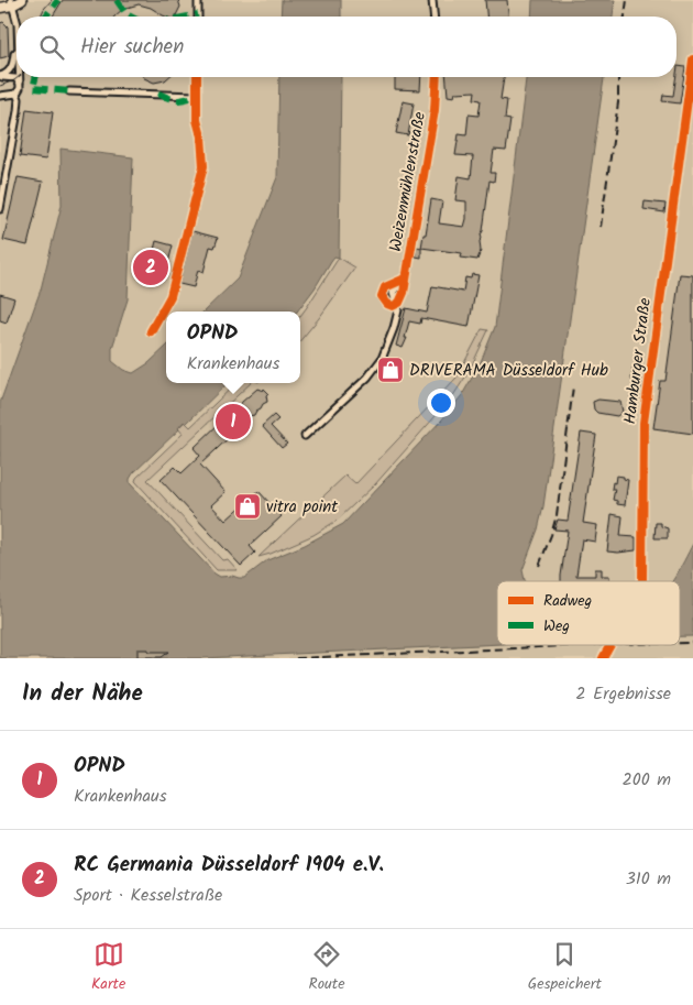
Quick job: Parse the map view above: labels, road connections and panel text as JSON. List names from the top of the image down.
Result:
{
  "streets": {
    "street": ["Weizenmühlenstraße", "Hamburger Straße"]
  },
  "places": {
    "shop": ["DRIVERAMA Düsseldorf Hub", "vitra point"]
  },
  "legend": ["Radweg", "Weg"],
  "page": {
    "search": "Hier suchen",
    "pins": ["2", "1"],
    "popup": ["OPND", "Krankenhaus"],
    "heading": ["In der Nähe", "2 Ergebnisse"],
    "list": [
      {
        "mark": "1",
        "name": "OPND",
        "note": "Krankenhaus",
        "value": "200 m"
      },
      {
        "mark": "2",
        "name": "RC Germania Düsseldorf 1904 e.V.",
        "note": "Sport · Kesselstraße",
        "value": "310 m"
      }
    ],
    "nav": ["Karte", "Route", "Gespeichert"]
  }
}
